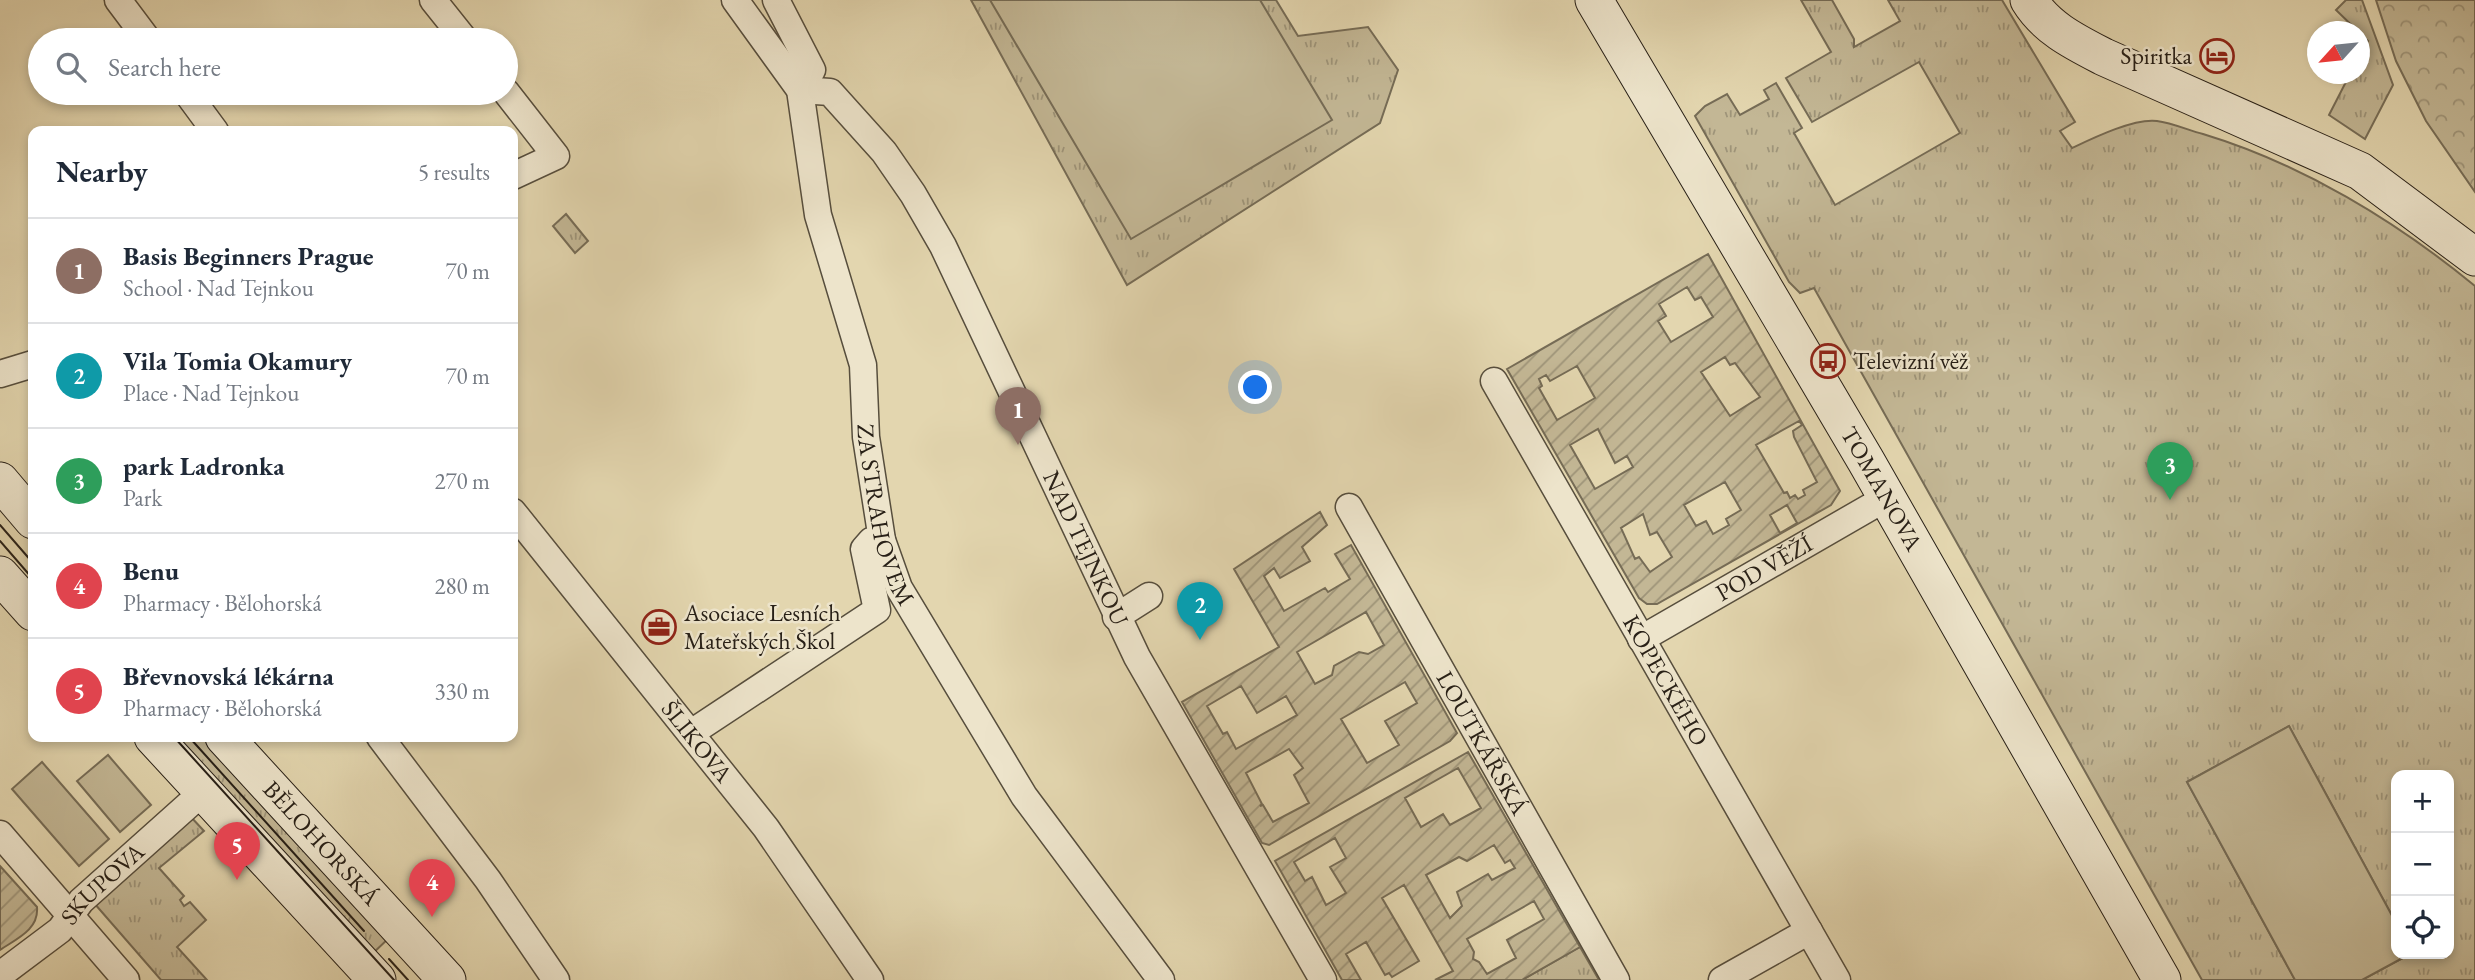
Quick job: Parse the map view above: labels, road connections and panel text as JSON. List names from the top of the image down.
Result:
{
  "streets": {
    "street": [
      "TOMANOVA",
      "ZA STRAHOVEM",
      "NAD TEJNKOU",
      "POD VĚŽÍ",
      "KOPECKÉHO",
      "ŠLIKOVA",
      "LOUTKÁŘSKÁ",
      "BĚLOHORSKÁ",
      "SKUPOVA"
    ]
  },
  "crossings": [
    ["TOMANOVA", "POD VĚŽÍ"],
    ["ZA STRAHOVEM", "NAD TEJNKOU"],
    ["POD VĚŽÍ", "KOPECKÉHO"],
    ["BĚLOHORSKÁ", "SKUPOVA"]
  ],
  "places": {
    "hotel": ["Spiritka"],
    "bus stop": ["Televizní věž"],
    "office": ["Asociace Lesních Mateřských Škol"]
  },
  "north": "bottom left",
  "page": {
    "search": "Search here",
    "heading": ["Nearby", "5 results"],
    "list": [
      {
        "mark": "1",
        "name": "Basis Beginners Prague",
        "note": "School · Nad Tejnkou",
        "value": "70 m"
      },
      {
        "mark": "2",
        "name": "Vila Tomia Okamury",
        "note": "Place · Nad Tejnkou",
        "value": "70 m"
      },
      {
        "mark": "3",
        "name": "park Ladronka",
        "note": "Park",
        "value": "270 m"
      },
      {
        "mark": "4",
        "name": "Benu",
        "note": "Pharmacy · Bělohorská",
        "value": "280 m"
      },
      {
        "mark": "5",
        "name": "Břevnovská lékárna",
        "note": "Pharmacy · Bělohorská",
        "value": "330 m"
      }
    ],
    "pins": [
      "1",
      "3",
      "2",
      "5",
      "4"
    ],
    "map_buttons": ["+", "−"]
  }
}
